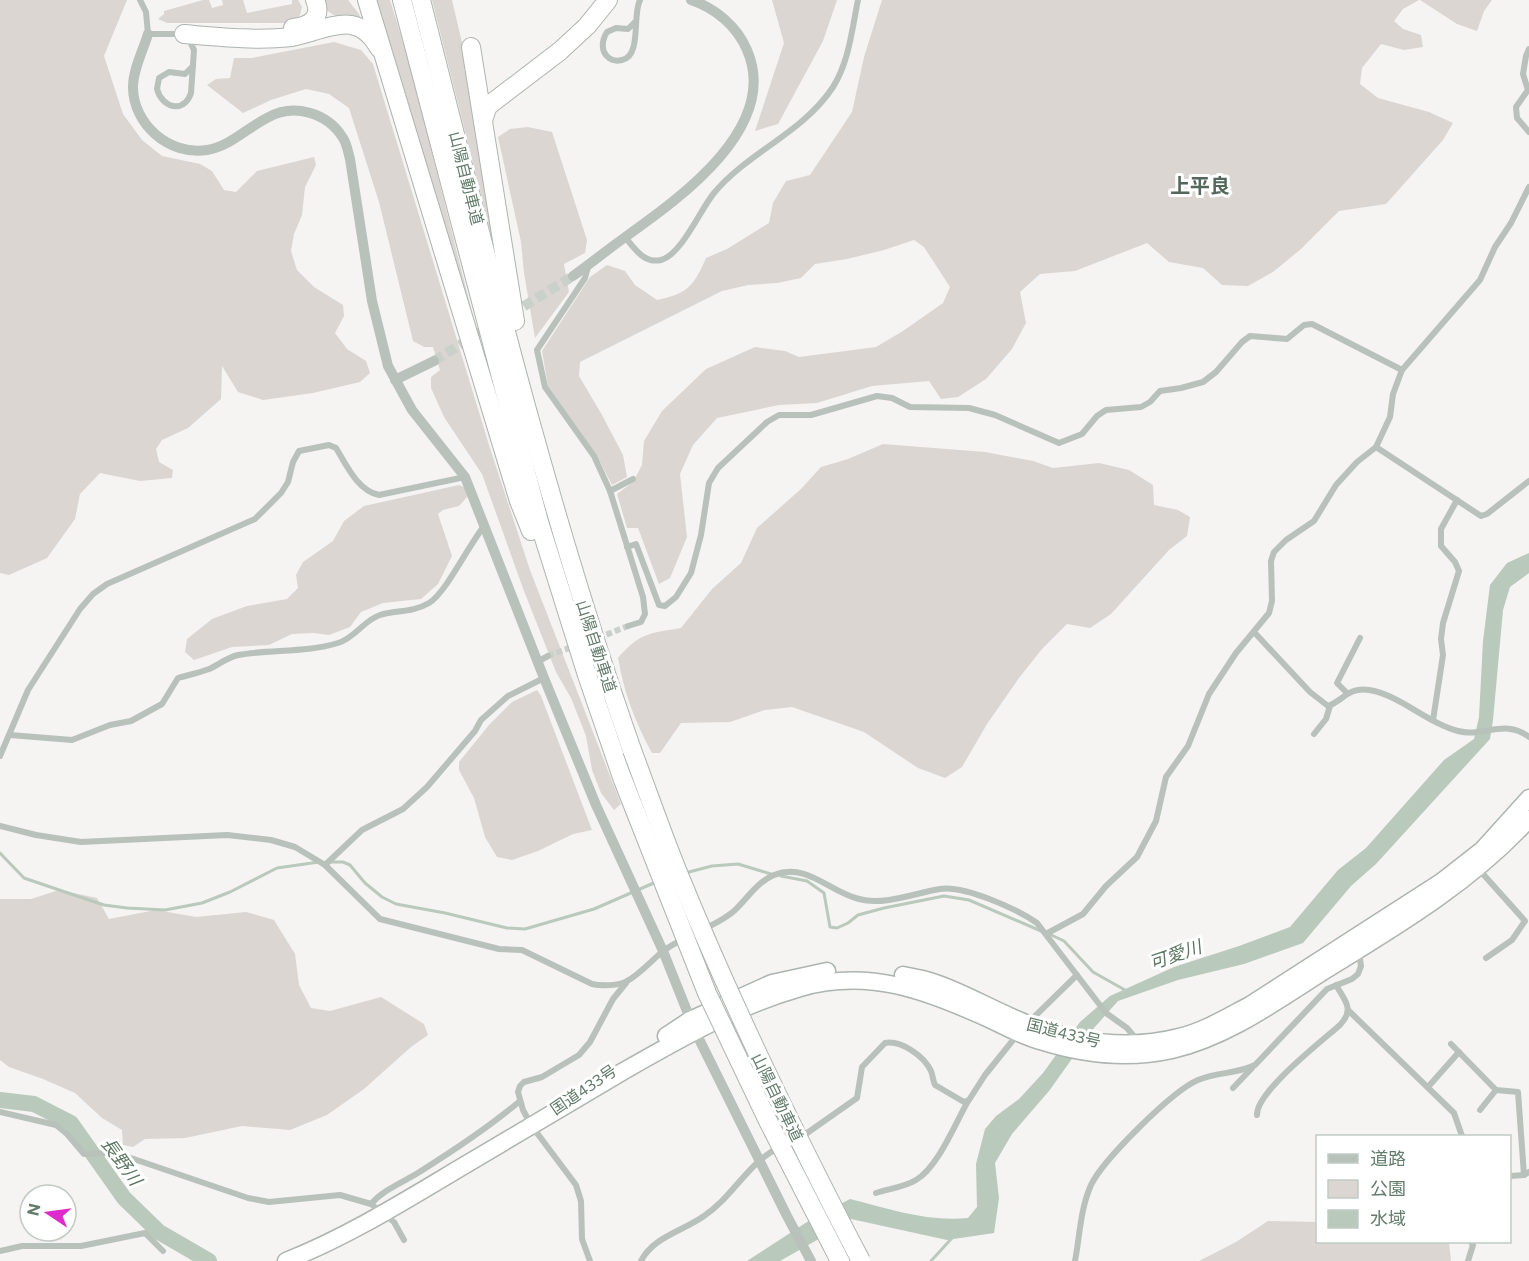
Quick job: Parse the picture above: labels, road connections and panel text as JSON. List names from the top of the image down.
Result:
{
  "streets": {
    "highway": ["山陽自動車道", "国道433号"]
  },
  "districts": ["上平良"],
  "water": ["可愛川", "長野川"],
  "legend": ["道路", "公園", "水域"],
  "north": "left"
}
